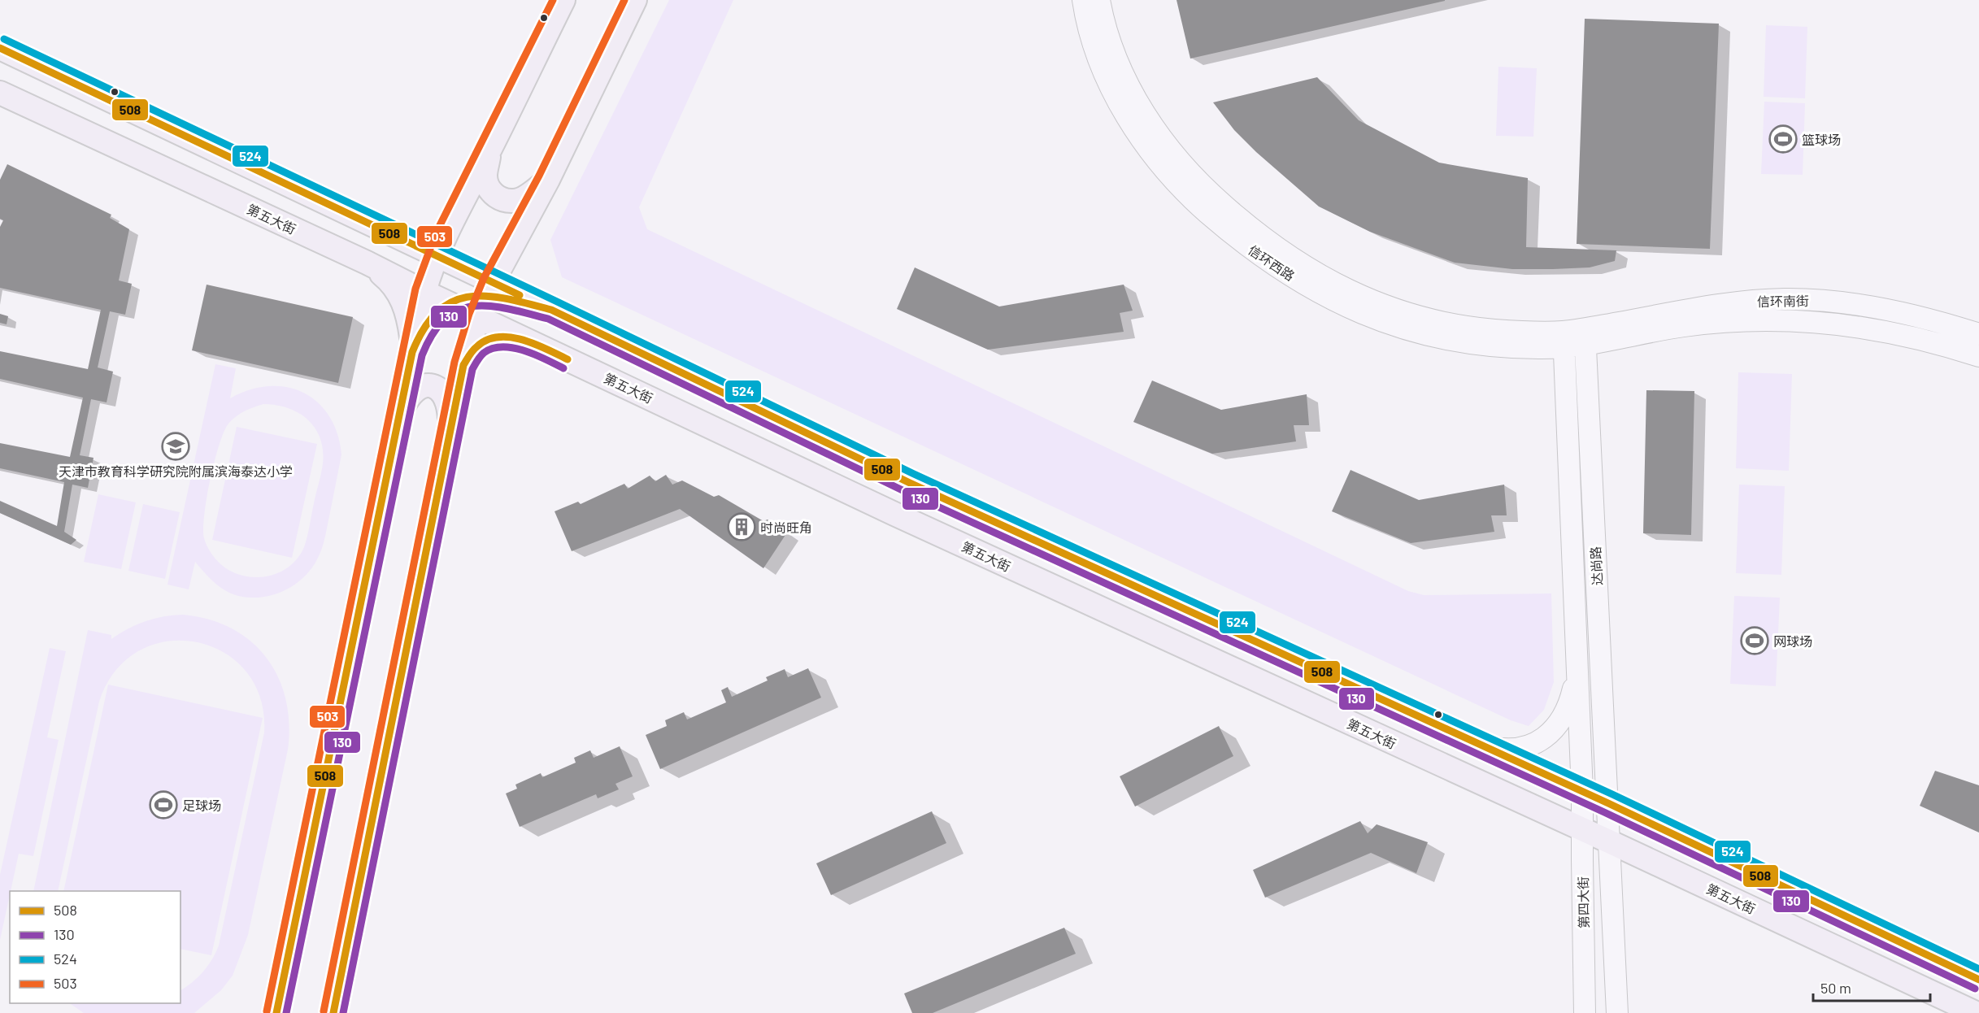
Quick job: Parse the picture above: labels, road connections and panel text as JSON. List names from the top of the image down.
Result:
{
  "streets": {
    "main road": ["第五大街"],
    "street": [
      "信环西路",
      "信环南街",
      "达尚路",
      "第四大街"
    ]
  },
  "crossings": [
    ["第五大街", "第四大街"],
    ["信环西路", "信环南街"],
    ["信环西路", "达尚路"],
    ["信环南街", "达尚路"],
    ["达尚路", "第四大街"]
  ],
  "places": {
    "sports": ["篮球场", "网球场", "足球场"],
    "school or university": ["天津市教育科学研究院附属滨海泰达小学"],
    "building": ["时尚旺角"]
  },
  "lines": [
    "transit line 503",
    "transit line 524",
    "transit line 508",
    "transit line 130"
  ],
  "legend": [
    "508",
    "130",
    "524",
    "503"
  ],
  "scale_bar": "50 m"
}
